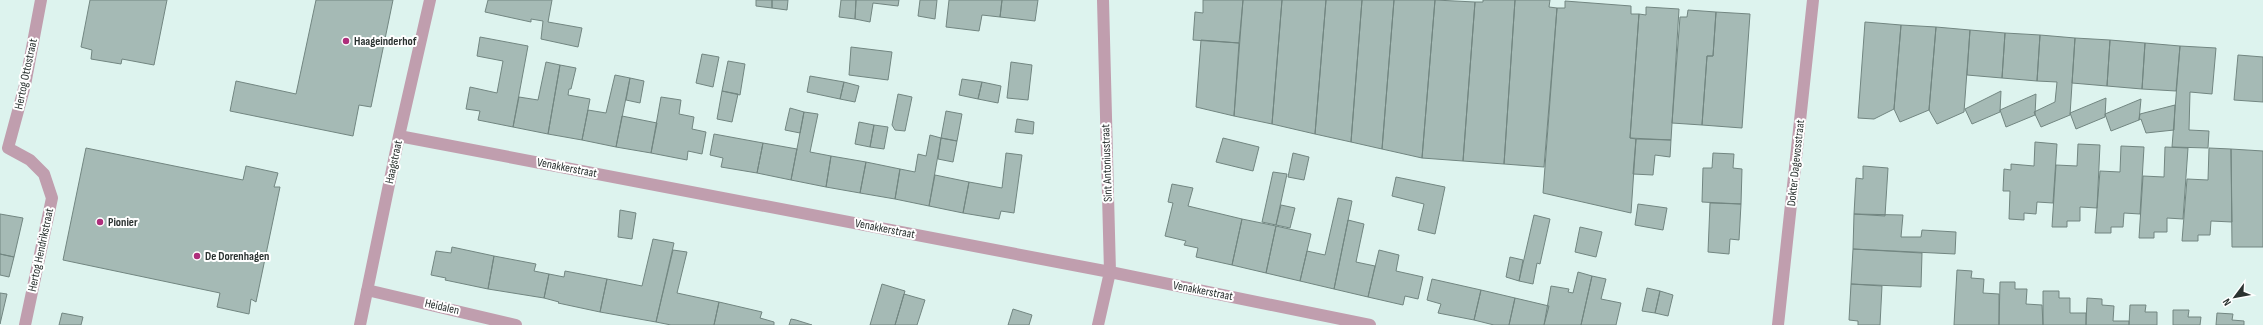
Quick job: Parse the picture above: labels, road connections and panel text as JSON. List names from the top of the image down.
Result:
{
  "streets": {
    "street": [
      "Hertog Ottostraat",
      "Haagstraat",
      "Sint Antoniusstraat",
      "Dokter Dagevosstraat",
      "Venakkerstraat",
      "Hertog Hendrikstraat",
      "Heidalen"
    ]
  },
  "crossings": [
    ["Hertog Ottostraat", "Hertog Hendrikstraat"],
    ["Haagstraat", "Venakkerstraat"],
    ["Haagstraat", "Heidalen"],
    ["Sint Antoniusstraat", "Venakkerstraat"]
  ],
  "places": ["Haageinderhof", "Pionier", "De Dorenhagen"],
  "north": "bottom left"
}
